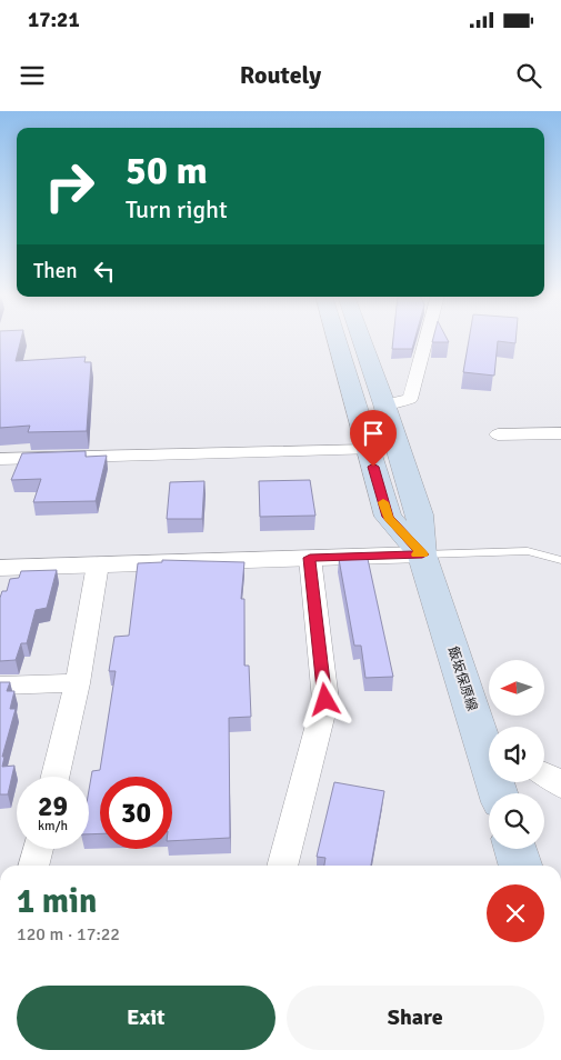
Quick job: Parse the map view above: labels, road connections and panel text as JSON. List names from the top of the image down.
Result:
{
  "streets": {
    "main road": ["飯坂保原線"]
  },
  "north": "left",
  "page": {
    "status": "17:21",
    "header": "Routely",
    "turn": ["50 m", "Turn right"],
    "then": "Then",
    "speed": "29 km/h",
    "limit": "30",
    "heading": ["1 min", "120 m · 17:22"],
    "buttons": ["Exit", "Share"]
  }
}
